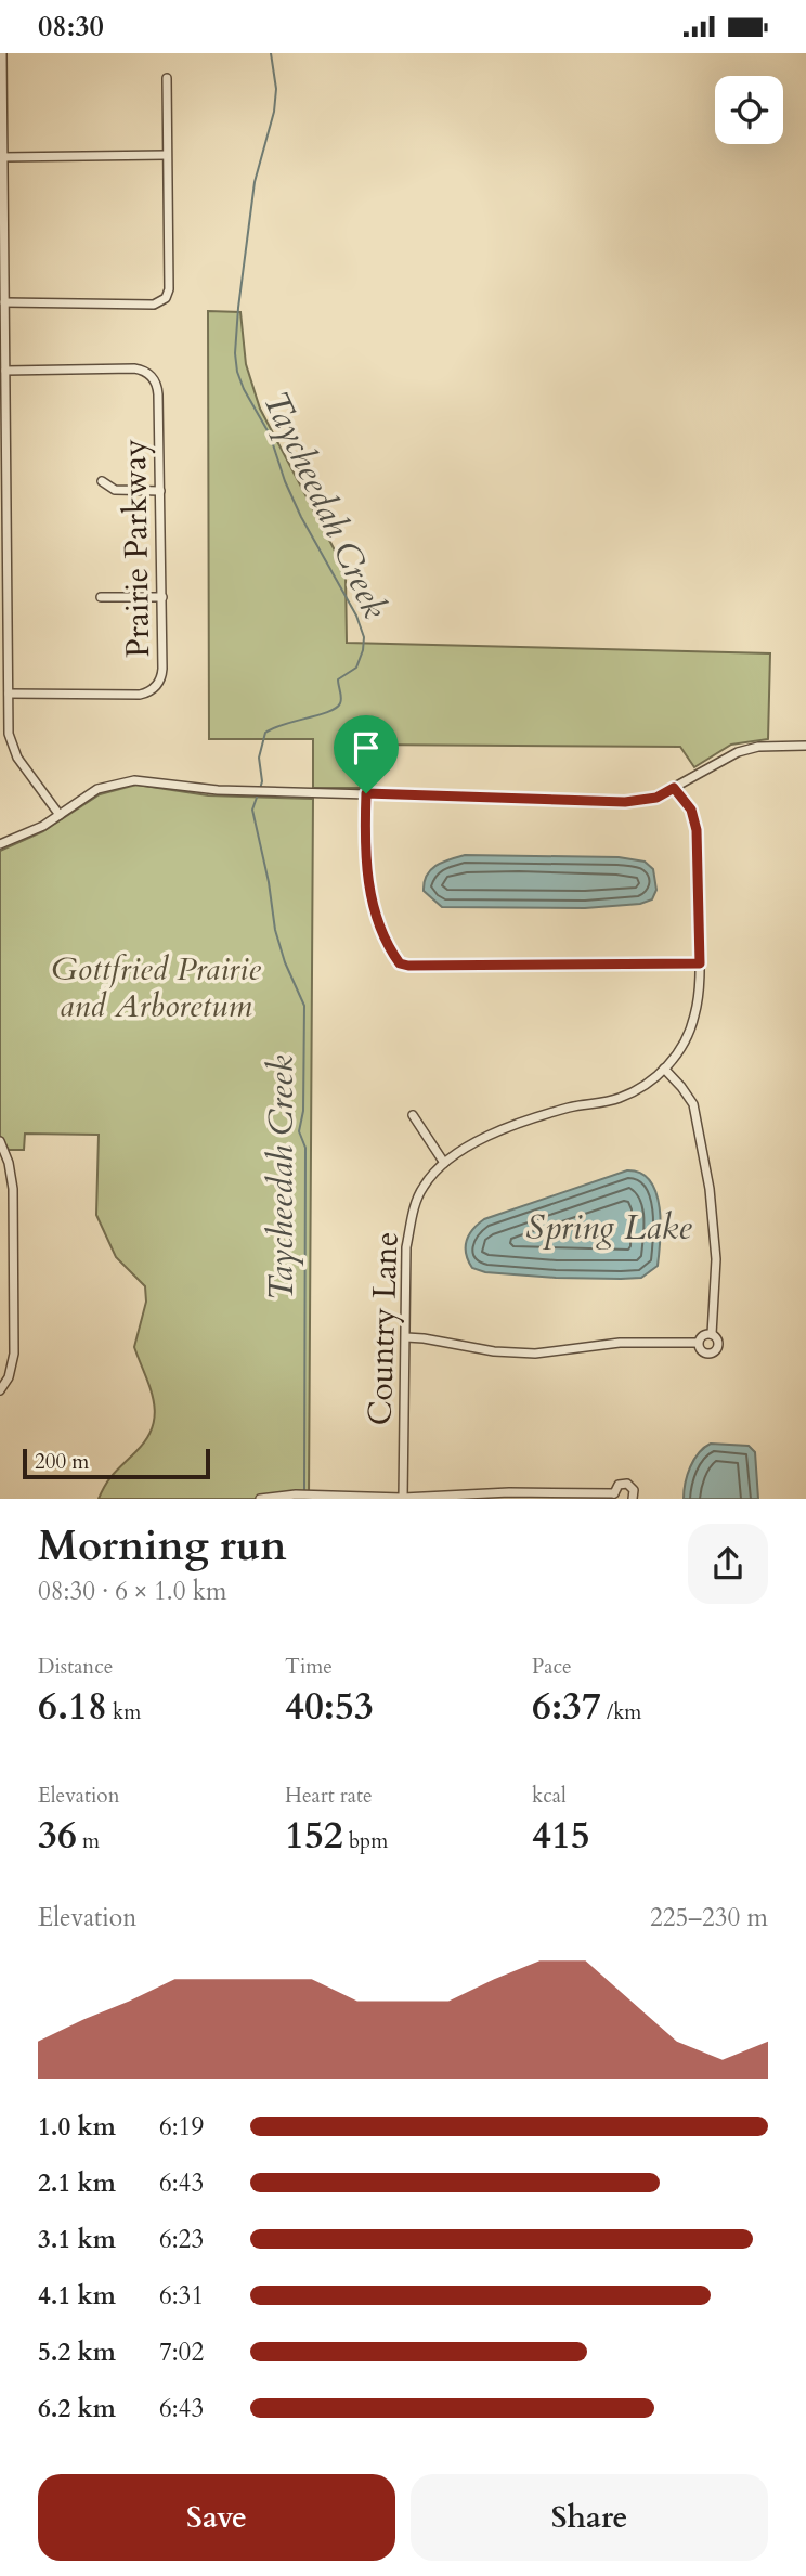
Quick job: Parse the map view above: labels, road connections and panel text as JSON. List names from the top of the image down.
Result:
{
  "streets": {
    "street": ["Prairie Parkway", "Country Lane"]
  },
  "water": ["Taycheedah Creek", "Spring Lake"],
  "parks": ["Gottfried Prairie and Arboretum"],
  "scale_bar": "200 m",
  "page": {
    "status": "08:30",
    "scale": "200 m",
    "heading": ["Morning run", "08:30 · 6 × 1.0 km"],
    "stats": [
      ["Distance", "6.18 km"],
      ["Time", "40:53"],
      ["Pace", "6:37 /km"],
      ["Elevation", "36 m"],
      ["Heart rate", "152 bpm"],
      ["kcal", "415"]
    ],
    "chart": ["Elevation", "225–230 m"],
    "list": [
      {
        "name": "1.0 km",
        "note": "6:19"
      },
      {
        "name": "2.1 km",
        "note": "6:43"
      },
      {
        "name": "3.1 km",
        "note": "6:23"
      },
      {
        "name": "4.1 km",
        "note": "6:31"
      },
      {
        "name": "5.2 km",
        "note": "7:02"
      },
      {
        "name": "6.2 km",
        "note": "6:43"
      }
    ],
    "buttons": ["Save", "Share"]
  }
}
